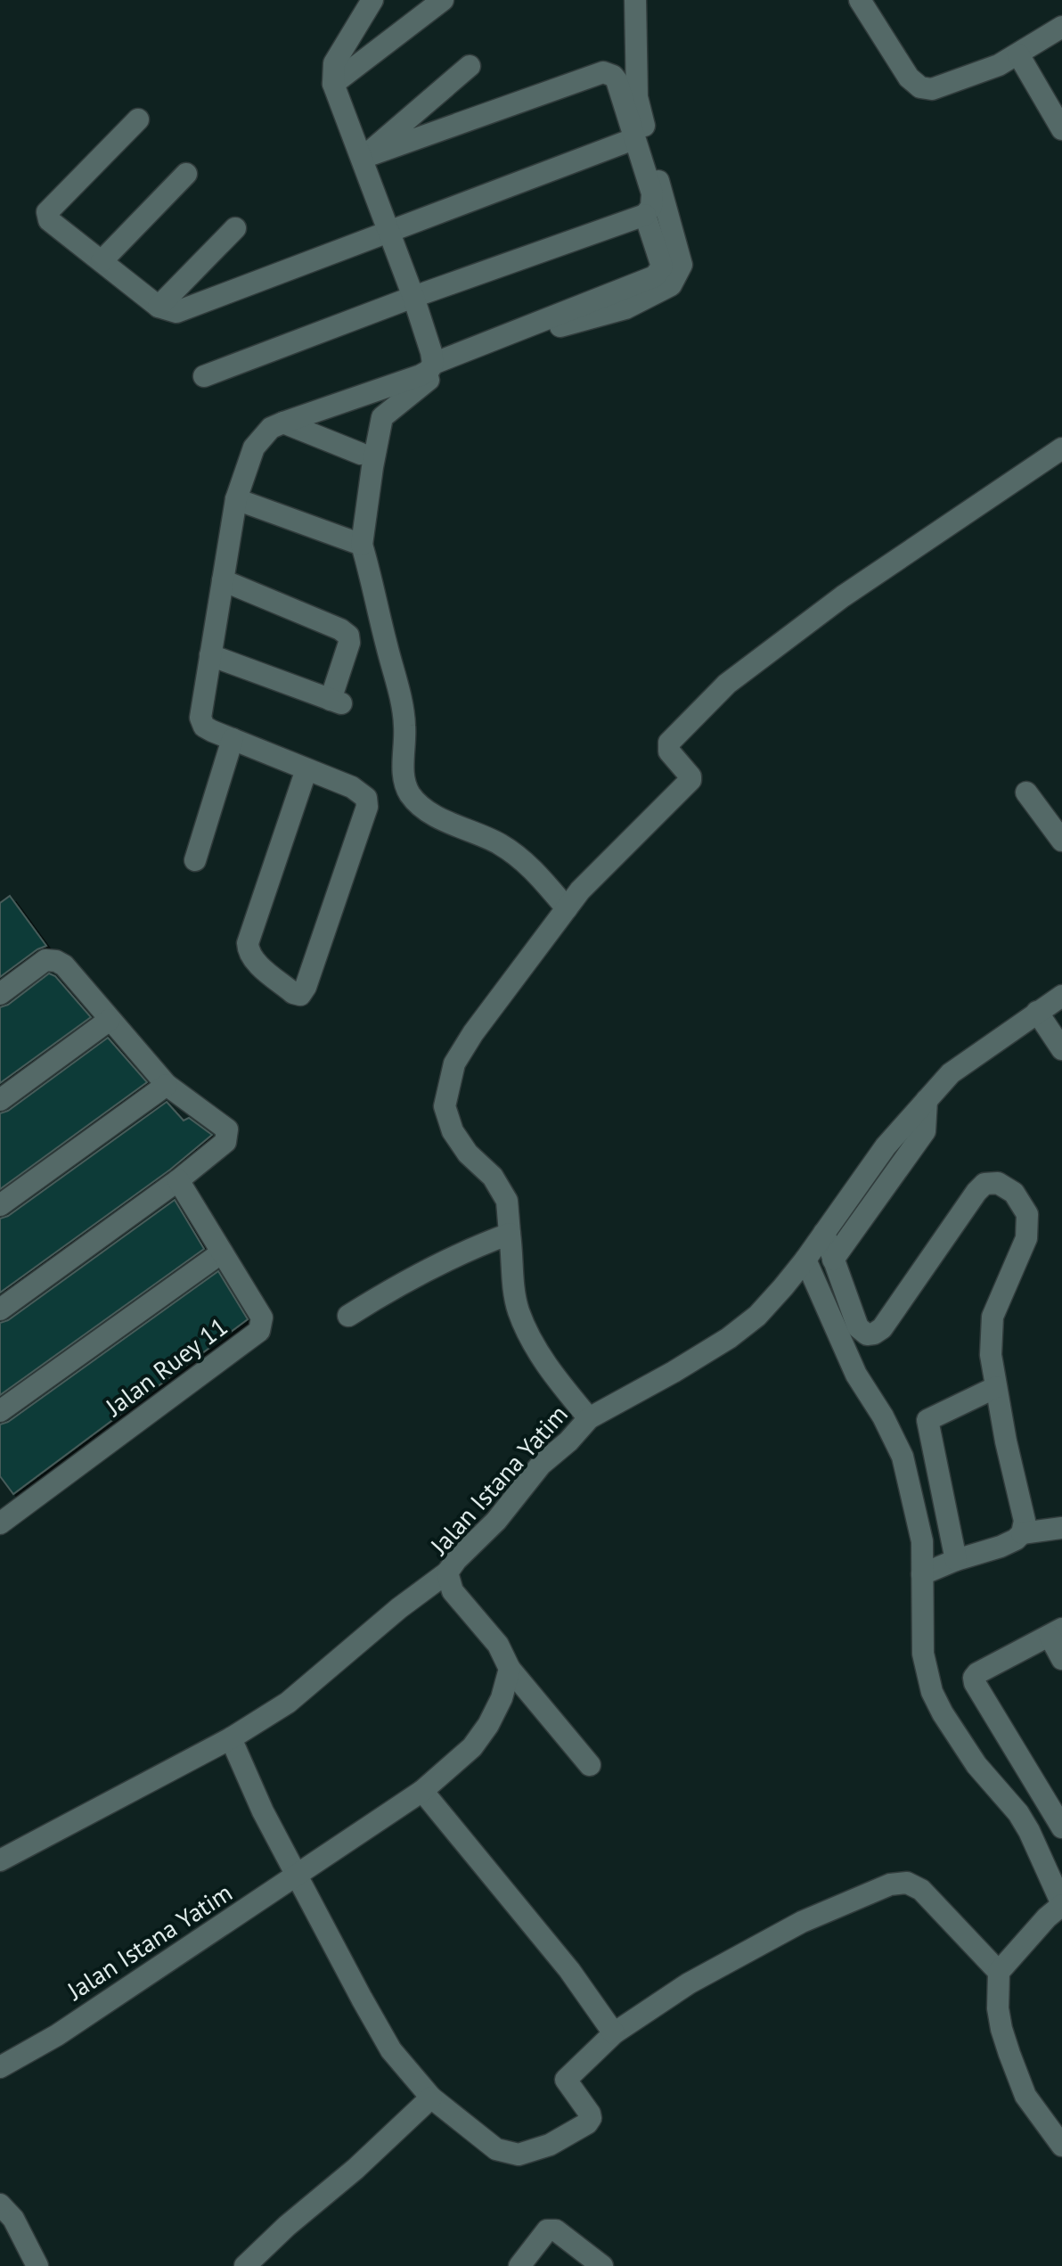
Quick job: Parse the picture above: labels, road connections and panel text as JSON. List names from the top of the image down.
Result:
{
  "streets": {
    "street": ["Jalan Ruey 11", "Jalan Istana Yatim"]
  }
}
